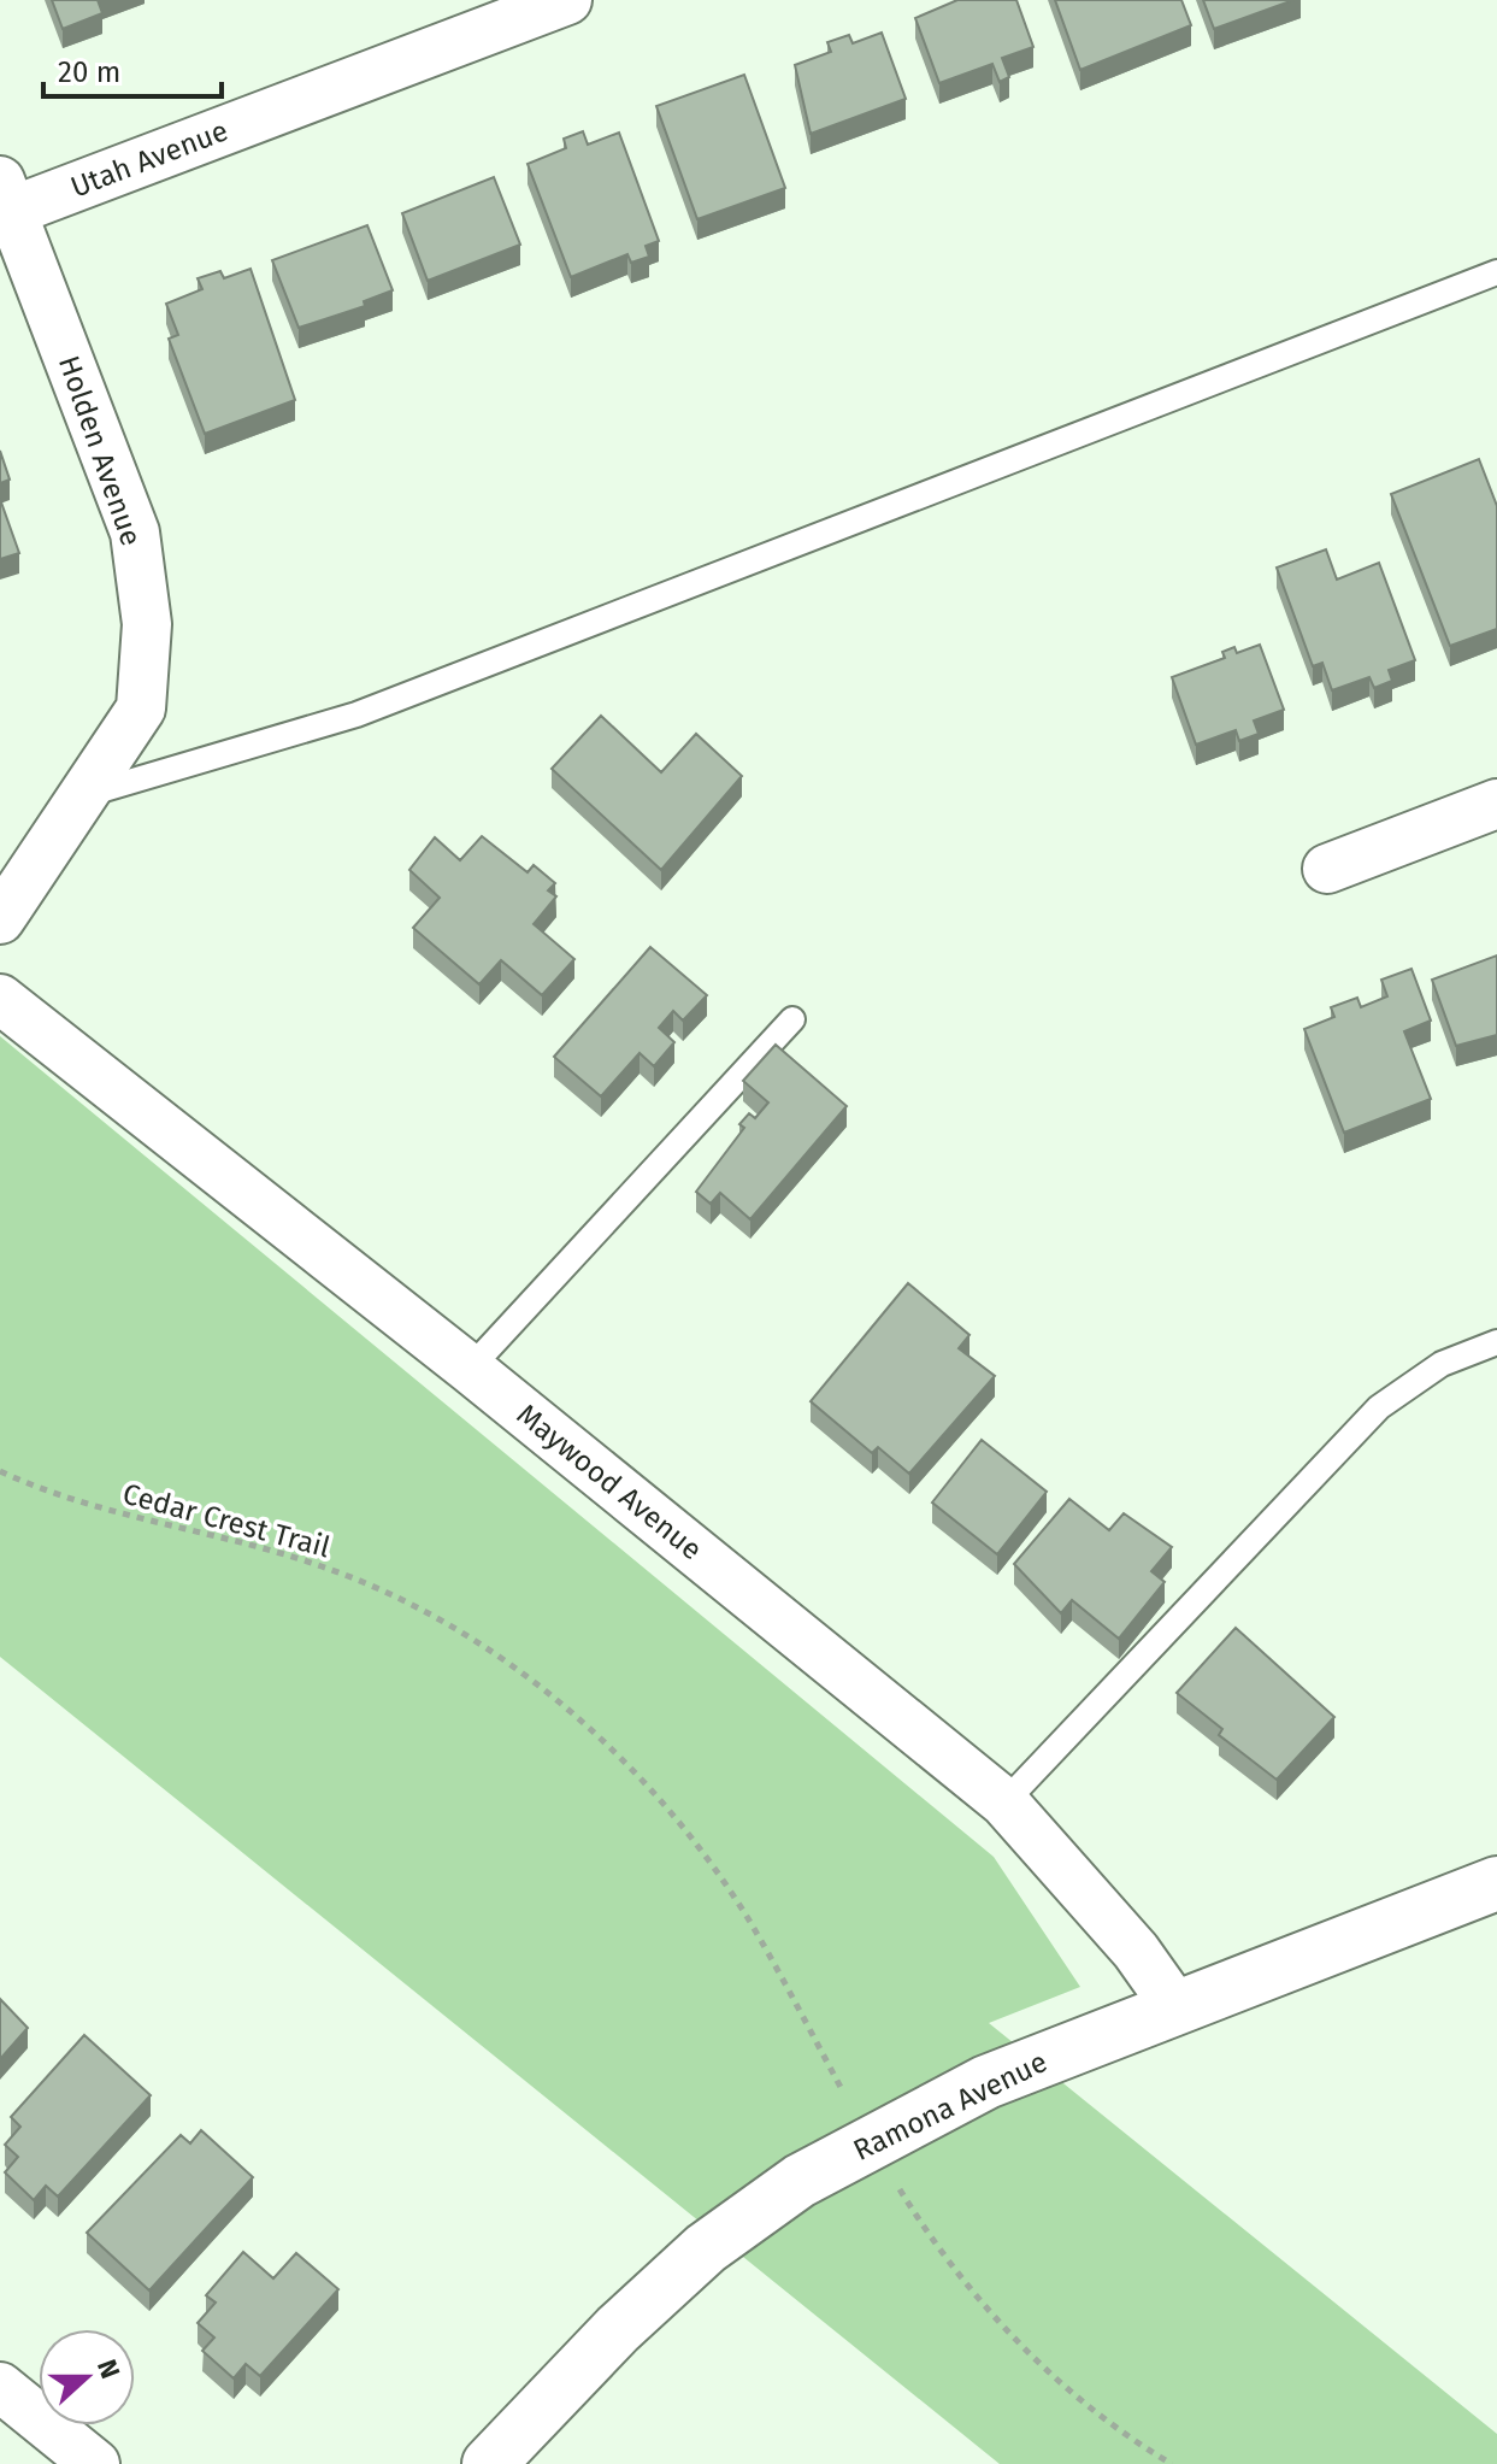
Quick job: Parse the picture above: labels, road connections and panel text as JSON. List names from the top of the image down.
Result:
{
  "streets": {
    "street": [
      "Utah Avenue",
      "Holden Avenue",
      "Maywood Avenue",
      "Ramona Avenue"
    ],
    "path": ["Cedar Crest Trail"]
  },
  "crossings": [
    ["Utah Avenue", "Holden Avenue"],
    ["Maywood Avenue", "Ramona Avenue"]
  ],
  "scale_bar": "20 m",
  "north": "right"
}
